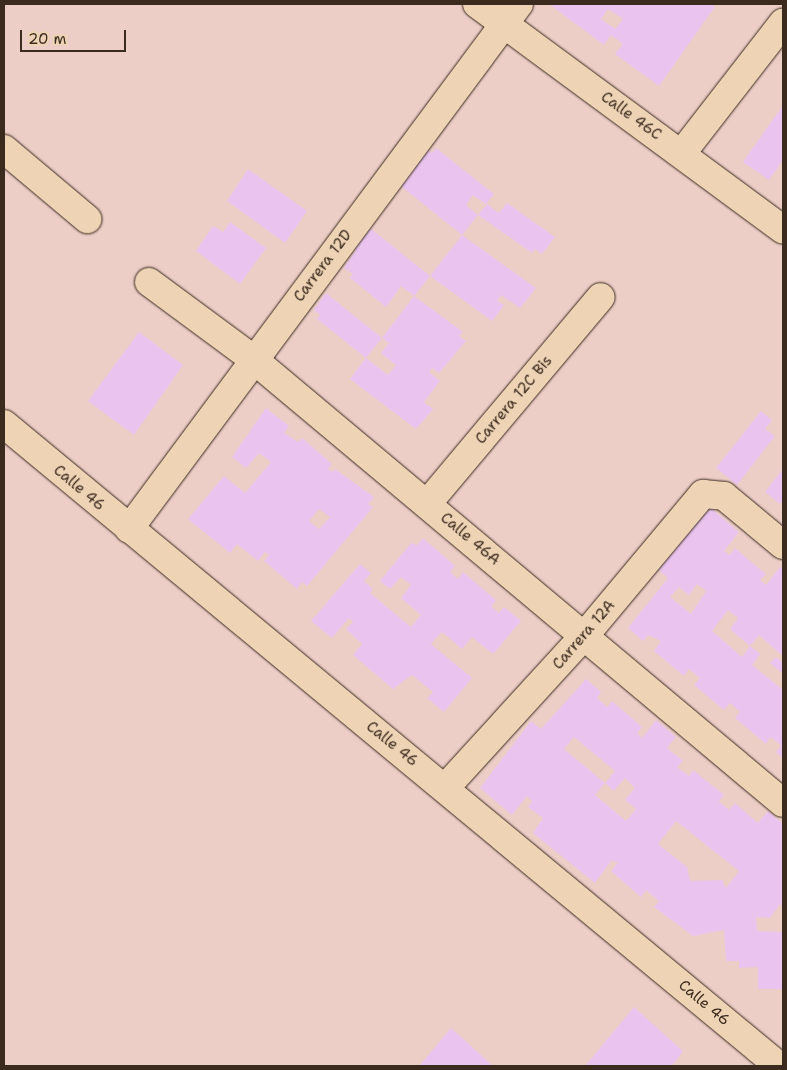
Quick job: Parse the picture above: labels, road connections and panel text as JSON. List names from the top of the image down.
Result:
{
  "streets": {
    "street": [
      "Calle 46C",
      "Carrera 12D",
      "Carrera 12C Bis",
      "Calle 46",
      "Calle 46A",
      "Carrera 12A"
    ]
  },
  "crossings": [
    ["Calle 46C", "Carrera 12D"],
    ["Carrera 12D", "Calle 46"],
    ["Carrera 12D", "Calle 46A"],
    ["Carrera 12C Bis", "Calle 46A"],
    ["Calle 46", "Carrera 12A"],
    ["Calle 46A", "Carrera 12A"]
  ],
  "scale_bar": "20 m"
}
